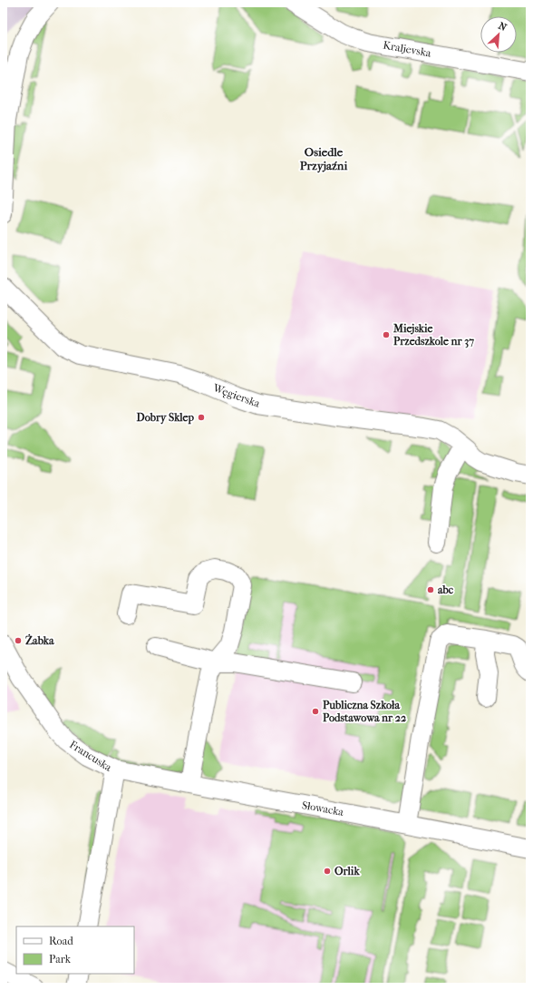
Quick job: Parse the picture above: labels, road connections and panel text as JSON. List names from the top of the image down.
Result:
{
  "streets": {
    "street": [
      "Kraljevska",
      "Węgierska",
      "Francuska",
      "Słowacka"
    ]
  },
  "crossings": [
    ["Francuska", "Słowacka"]
  ],
  "districts": ["Osiedle Przyjaźni"],
  "places": [
    "Miejskie Przedszkole nr 37",
    "Dobry Sklep",
    "abc",
    "Żabka",
    "Publiczna Szkoła Podstawowa nr 22",
    "Orlik"
  ],
  "legend": ["Road", "Park"],
  "north": "top right"
}
